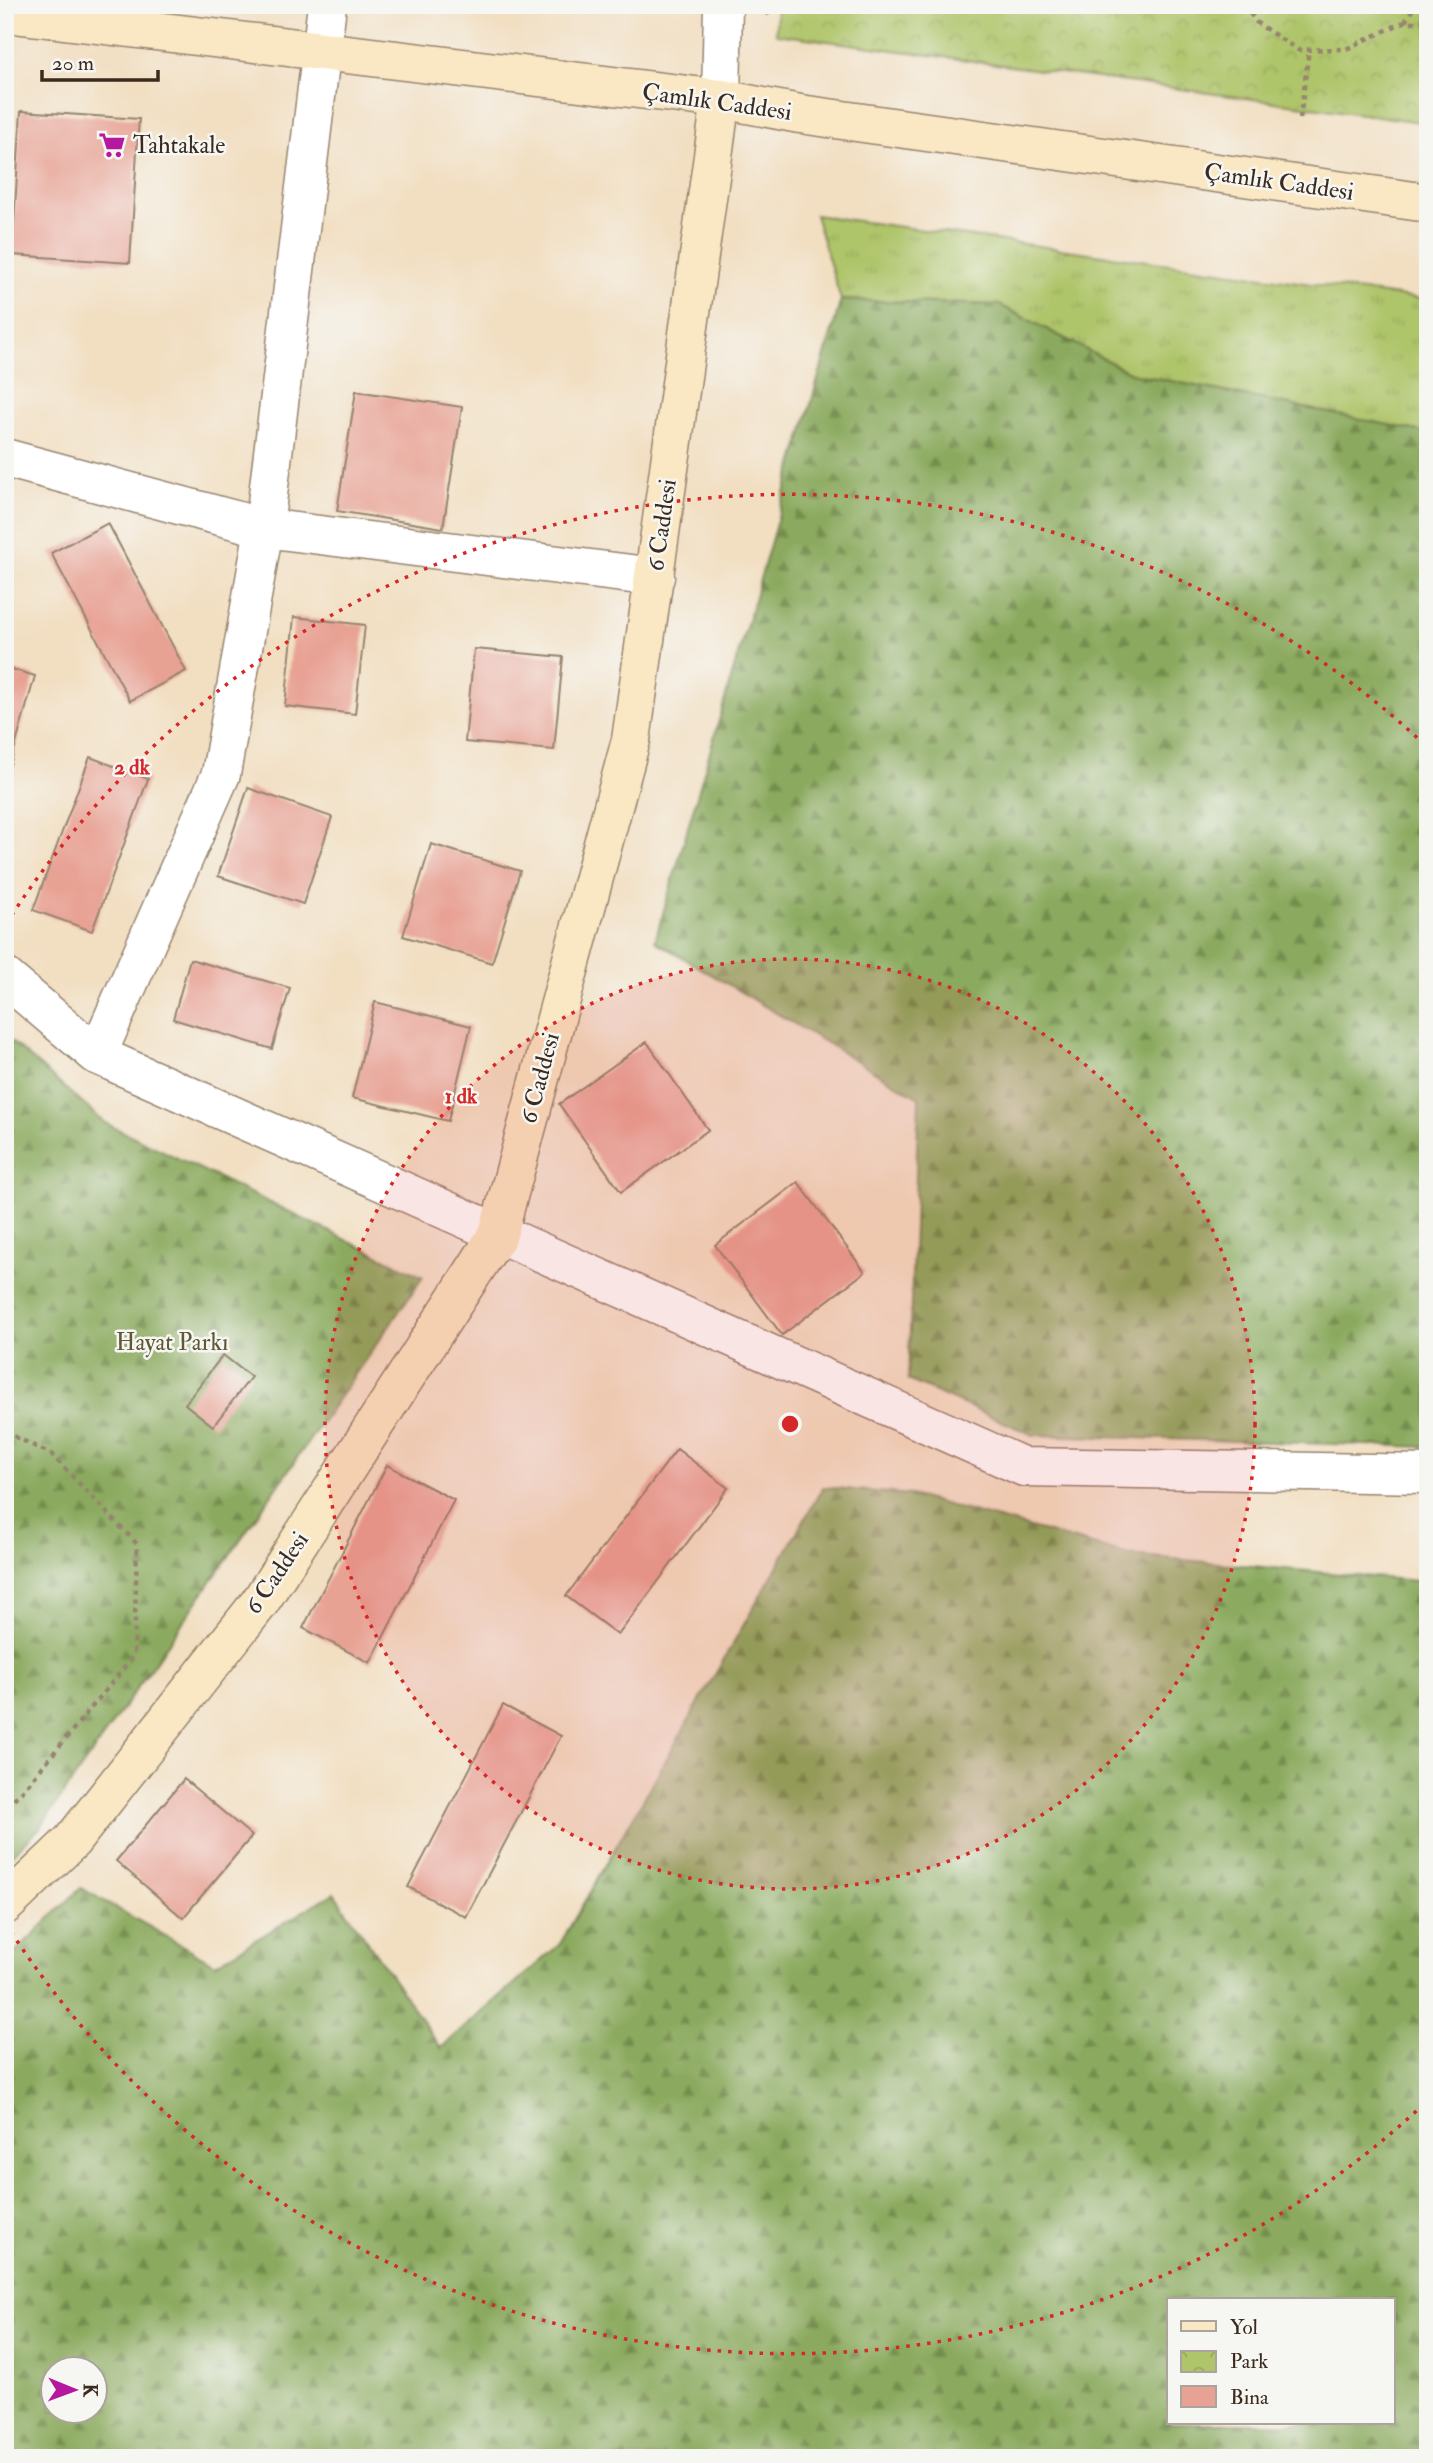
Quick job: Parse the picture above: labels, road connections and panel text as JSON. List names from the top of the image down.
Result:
{
  "streets": {
    "street": ["Çamlık Caddesi", "6 Caddesi"]
  },
  "crossings": [
    ["Çamlık Caddesi", "6 Caddesi"]
  ],
  "parks": ["Hayat Parkı"],
  "places": {
    "supermarket": ["Tahtakale"]
  },
  "legend": ["Yol", "Park", "Bina"],
  "scale_bar": "20 m",
  "north": "right",
  "rings": ["2 dk", "1 dk"]
}
